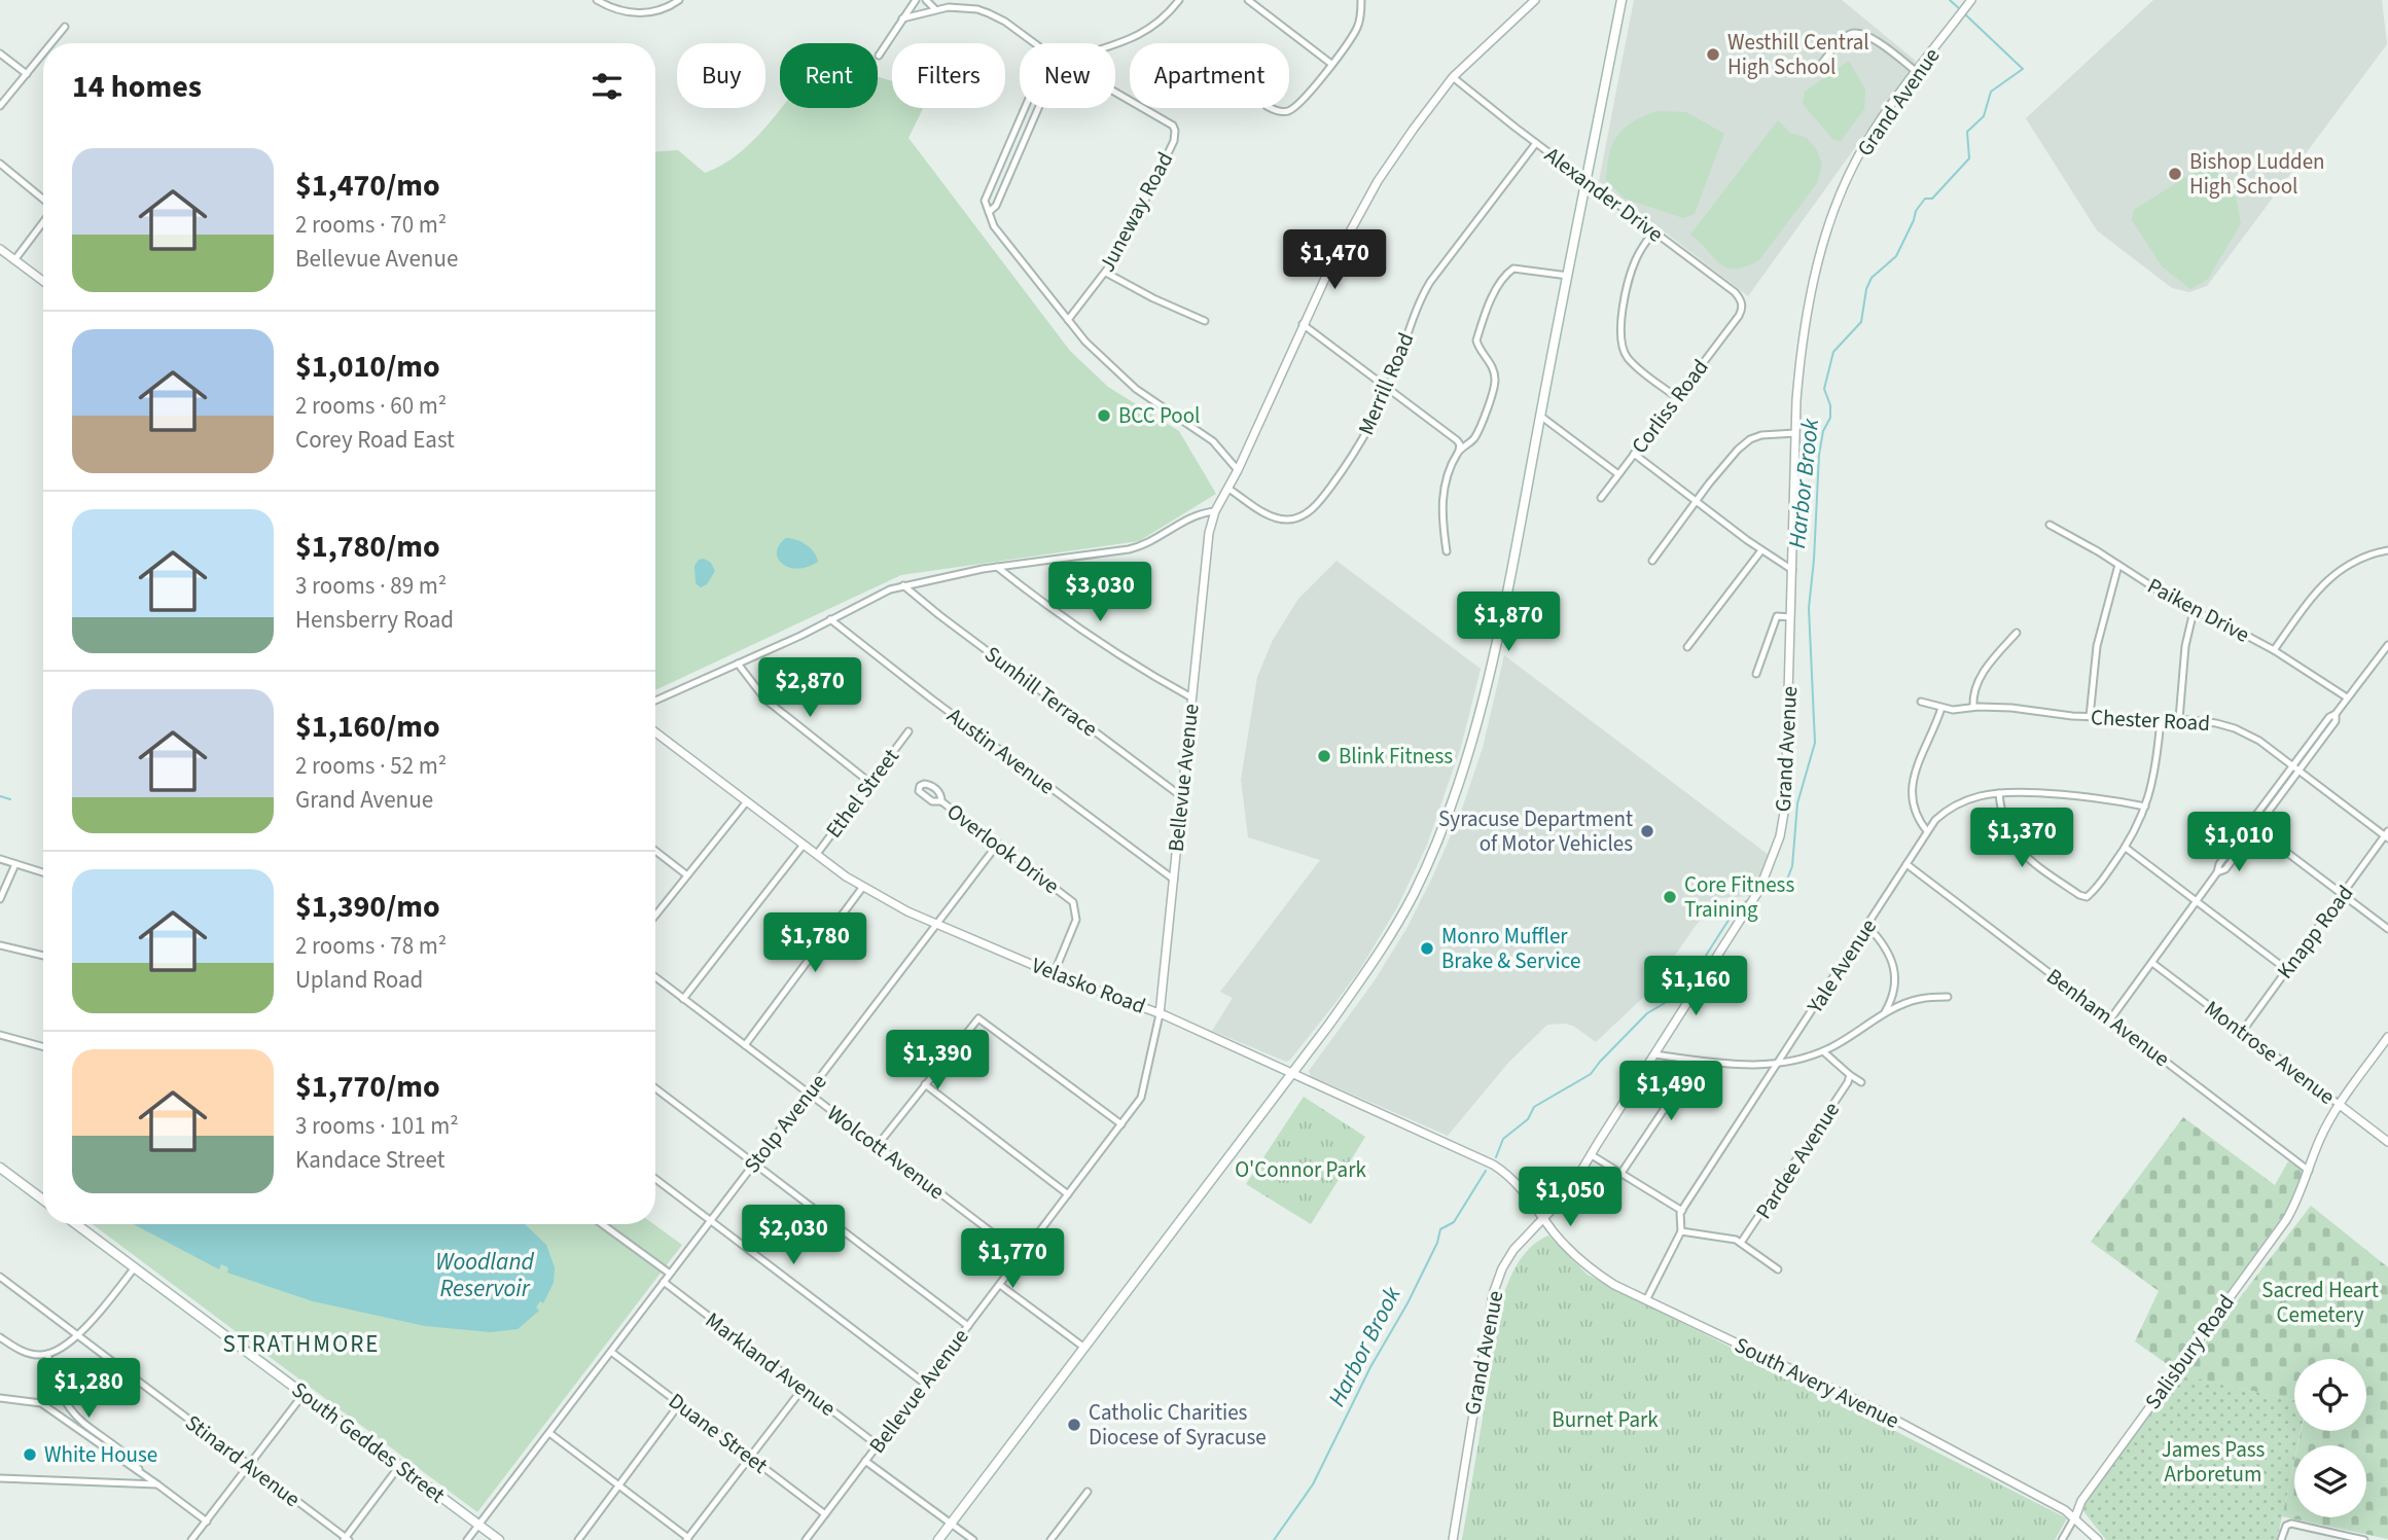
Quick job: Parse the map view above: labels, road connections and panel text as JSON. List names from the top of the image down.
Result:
{
  "streets": {
    "main road": ["South Geddes Street"],
    "street": [
      "Grand Avenue",
      "Alexander Drive",
      "Juneway Road",
      "Merrill Road",
      "Corliss Road",
      "Paiken Drive",
      "Sunhill Terrace",
      "Chester Road",
      "Austin Avenue",
      "Bellevue Avenue",
      "Ethel Street",
      "Overlook Drive",
      "Knapp Road",
      "Yale Avenue",
      "Velasko Road",
      "Benham Avenue",
      "Montrose Avenue",
      "Stolp Avenue",
      "Wolcott Avenue",
      "Pardee Avenue",
      "Salisbury Road",
      "Markland Avenue",
      "South Avery Avenue",
      "Duane Street",
      "Stinard Avenue"
    ]
  },
  "crossings": [
    ["Grand Avenue", "Velasko Road"],
    ["Grand Avenue", "South Avery Avenue"],
    ["Alexander Drive", "Merrill Road"],
    ["Alexander Drive", "Corliss Road"],
    ["Alexander Drive", "Bellevue Avenue"],
    ["Merrill Road", "Bellevue Avenue"],
    ["Sunhill Terrace", "Bellevue Avenue"],
    ["Chester Road", "Knapp Road"],
    ["Austin Avenue", "Bellevue Avenue"],
    ["Bellevue Avenue", "Velasko Road"],
    ["Bellevue Avenue", "Wolcott Avenue"],
    ["Bellevue Avenue", "Markland Avenue"],
    ["Bellevue Avenue", "Duane Street"],
    ["Ethel Street", "Velasko Road"],
    ["Overlook Drive", "Velasko Road"],
    ["Overlook Drive", "Stolp Avenue"],
    ["Knapp Road", "Montrose Avenue"],
    ["Yale Avenue", "Benham Avenue"],
    ["Yale Avenue", "South Avery Avenue"],
    ["Velasko Road", "Stolp Avenue"],
    ["Velasko Road", "South Avery Avenue"],
    ["Benham Avenue", "Salisbury Road"],
    ["Montrose Avenue", "Salisbury Road"],
    ["Stolp Avenue", "Wolcott Avenue"],
    ["Stolp Avenue", "Markland Avenue"],
    ["Stolp Avenue", "Duane Street"],
    ["Stolp Avenue", "South Geddes Street"],
    ["Salisbury Road", "South Avery Avenue"]
  ],
  "districts": ["STRATHMORE"],
  "water": ["Harbor Brook", "Woodland Reservoir"],
  "parks": [
    "O'Connor Park",
    "Sacred Heart Cemetery",
    "Burnet Park",
    "James Pass Arboretum"
  ],
  "places": [
    "Westhill Central High School",
    "Bishop Ludden High School",
    "BCC Pool",
    "Blink Fitness",
    "Syracuse Department of Motor Vehicles",
    "Core Fitness Training",
    "Monro Muffler Brake & Service",
    "Catholic Charities Diocese of Syracuse",
    "White House"
  ],
  "page": {
    "chip": [
      "Buy",
      "Rent",
      "Filters",
      "New",
      "Apartment"
    ],
    "heading": "14 homes",
    "list": [
      {
        "name": "$1,470/mo",
        "note": "2 rooms · 70 m² · Bellevue Avenue"
      },
      {
        "name": "$1,010/mo",
        "note": "2 rooms · 60 m² · Corey Road East"
      },
      {
        "name": "$1,780/mo",
        "note": "3 rooms · 89 m² · Hensberry Road"
      },
      {
        "name": "$1,160/mo",
        "note": "2 rooms · 52 m² · Grand Avenue"
      },
      {
        "name": "$1,390/mo",
        "note": "2 rooms · 78 m² · Upland Road"
      },
      {
        "name": "$1,770/mo",
        "note": "3 rooms · 101 m² · Kandace Street"
      }
    ],
    "price": [
      "$1,470",
      "$3,030",
      "$1,870",
      "$2,870",
      "$1,370",
      "$1,010",
      "$1,780",
      "$1,160",
      "$1,390",
      "$1,490",
      "$1,050",
      "$2,030",
      "$1,770",
      "$1,280"
    ]
  }
}
